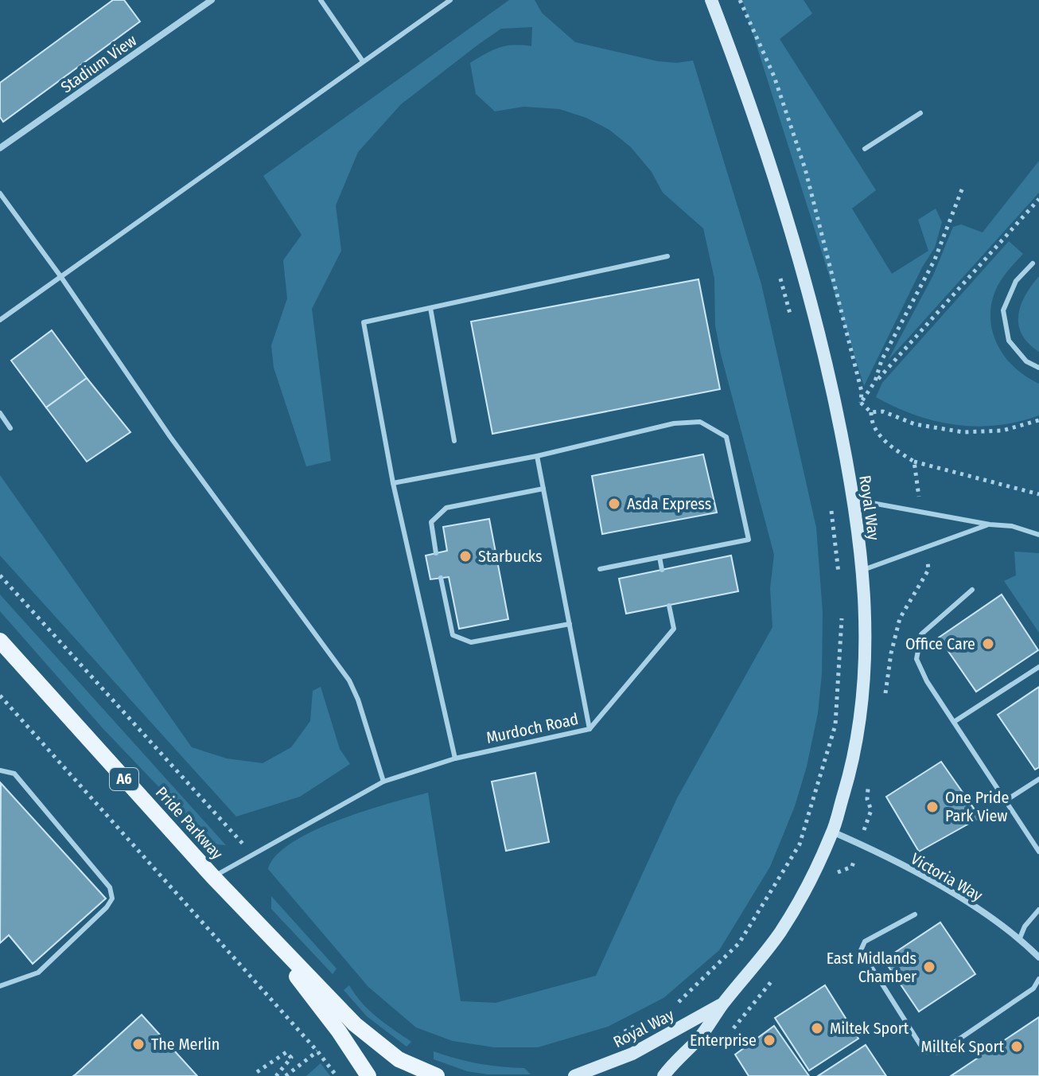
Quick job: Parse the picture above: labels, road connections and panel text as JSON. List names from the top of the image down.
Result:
{
  "streets": {
    "main road": ["A6", "Pride Parkway"],
    "street": ["Stadium View", "Royal Way", "Victoria Way"],
    "lane": ["Murdoch Road"]
  },
  "crossings": [
    ["Royal Way", "Victoria Way"],
    ["Murdoch Road", "Pride Parkway"]
  ],
  "places": [
    "Asda Express",
    "Starbucks",
    "Office Care",
    "One Pride Park View",
    "East Midlands Chamber",
    "Miltek Sport",
    "Enterprise",
    "The Merlin",
    "Milltek Sport"
  ]
}
